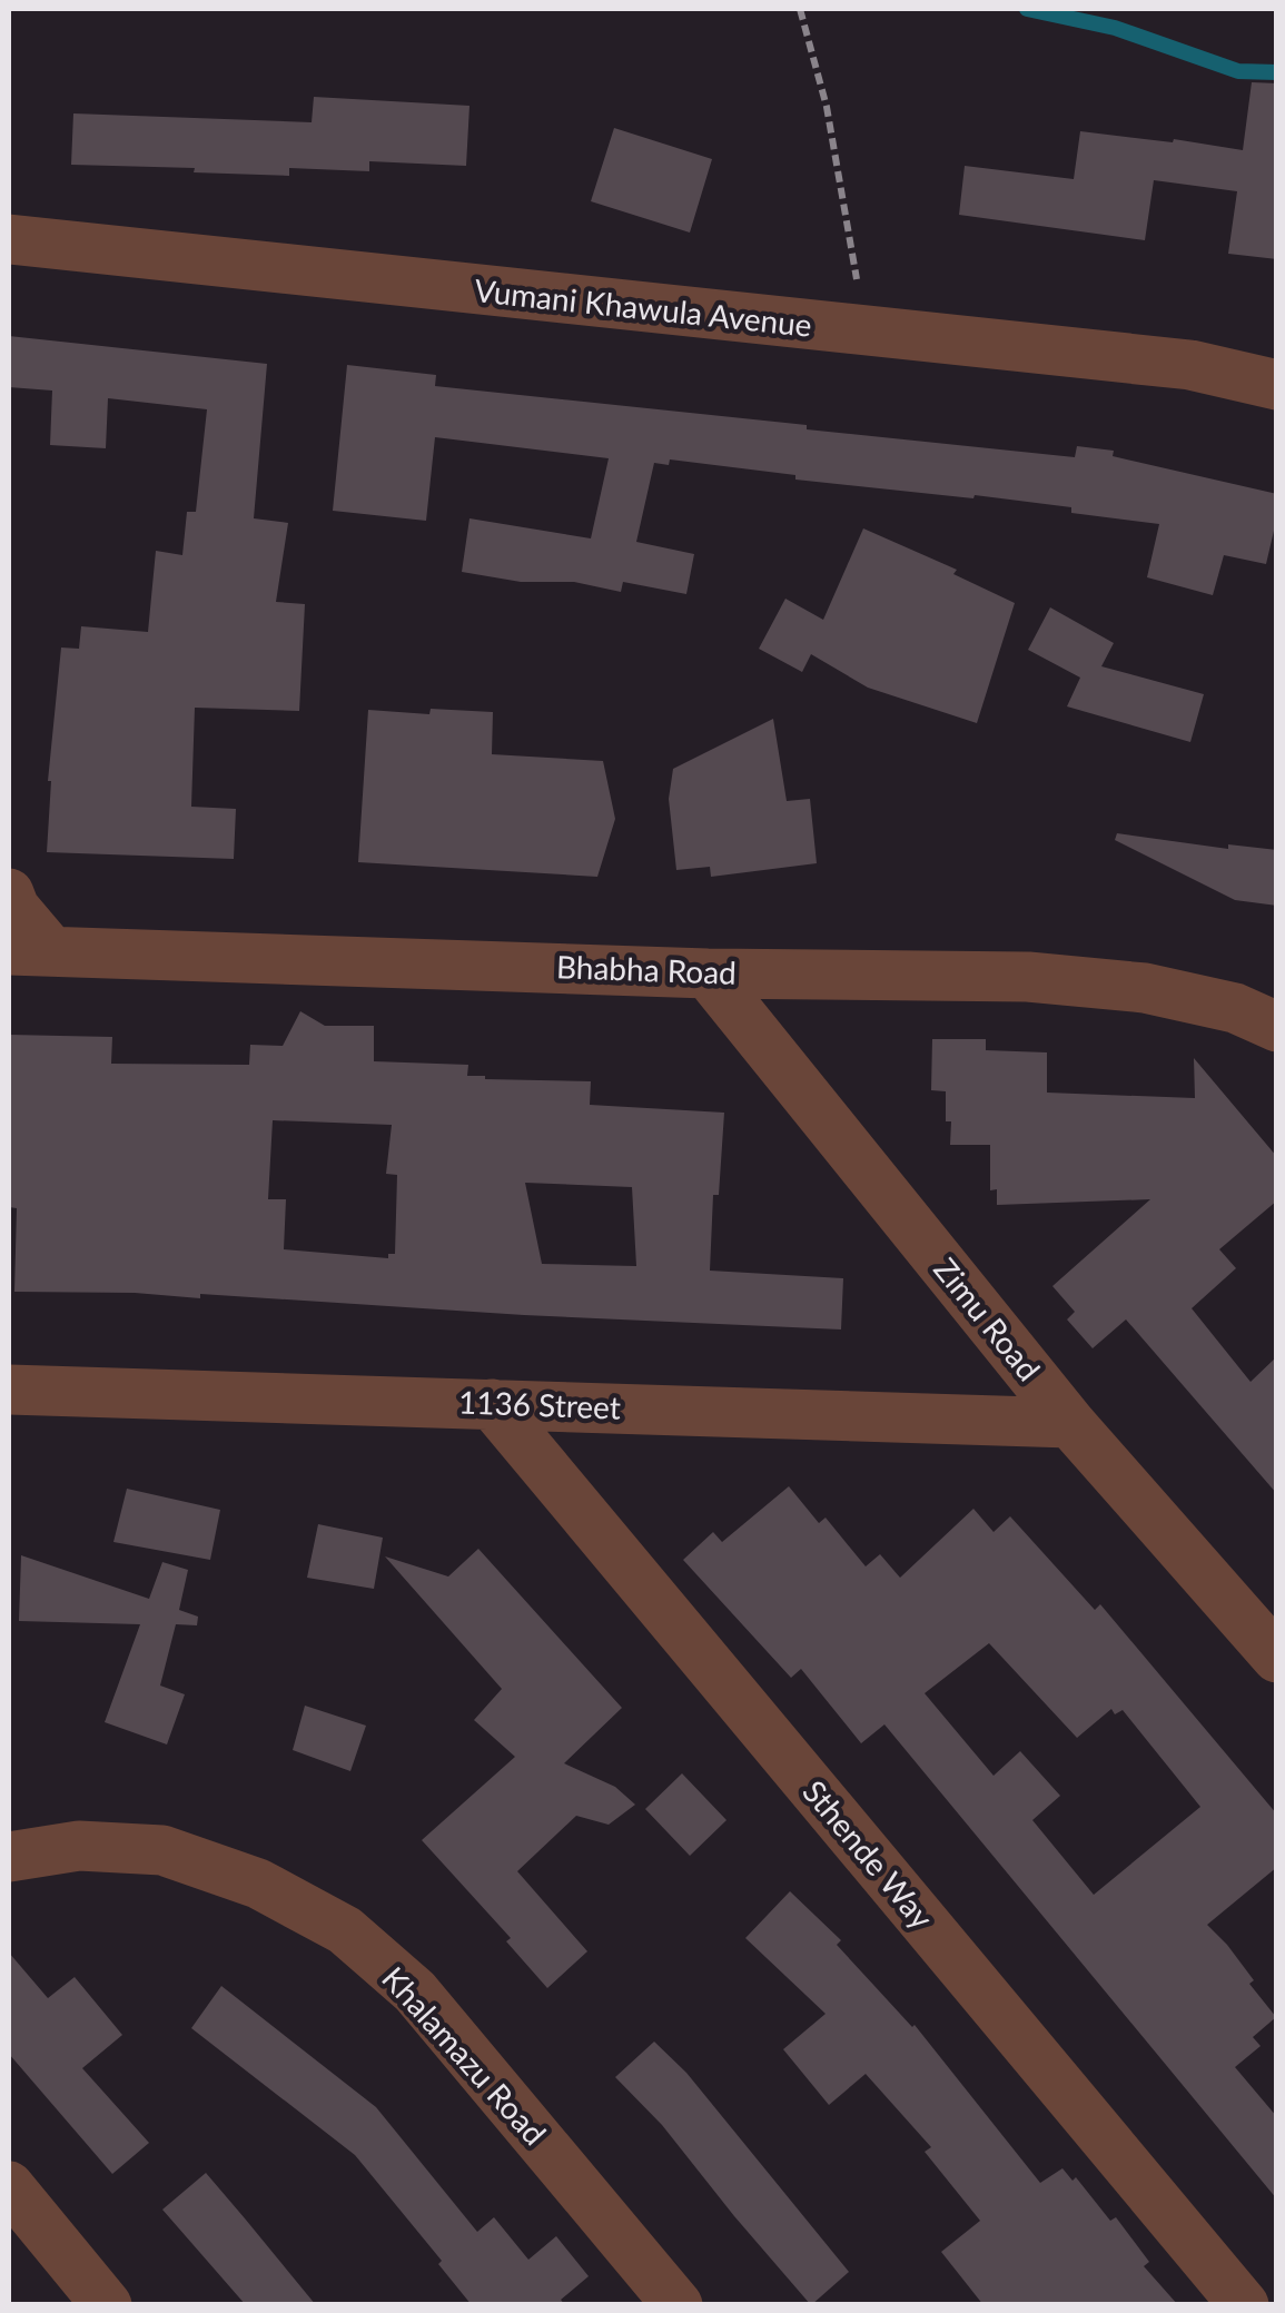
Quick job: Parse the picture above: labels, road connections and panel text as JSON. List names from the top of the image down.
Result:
{
  "streets": {
    "street": [
      "Vumani Khawula Avenue",
      "Bhabha Road",
      "Zimu Road",
      "1136 Street",
      "Sthende Way",
      "Khalamazu Road"
    ]
  },
  "crossings": [
    ["Bhabha Road", "Zimu Road"],
    ["Zimu Road", "1136 Street"],
    ["1136 Street", "Sthende Way"]
  ]
}
